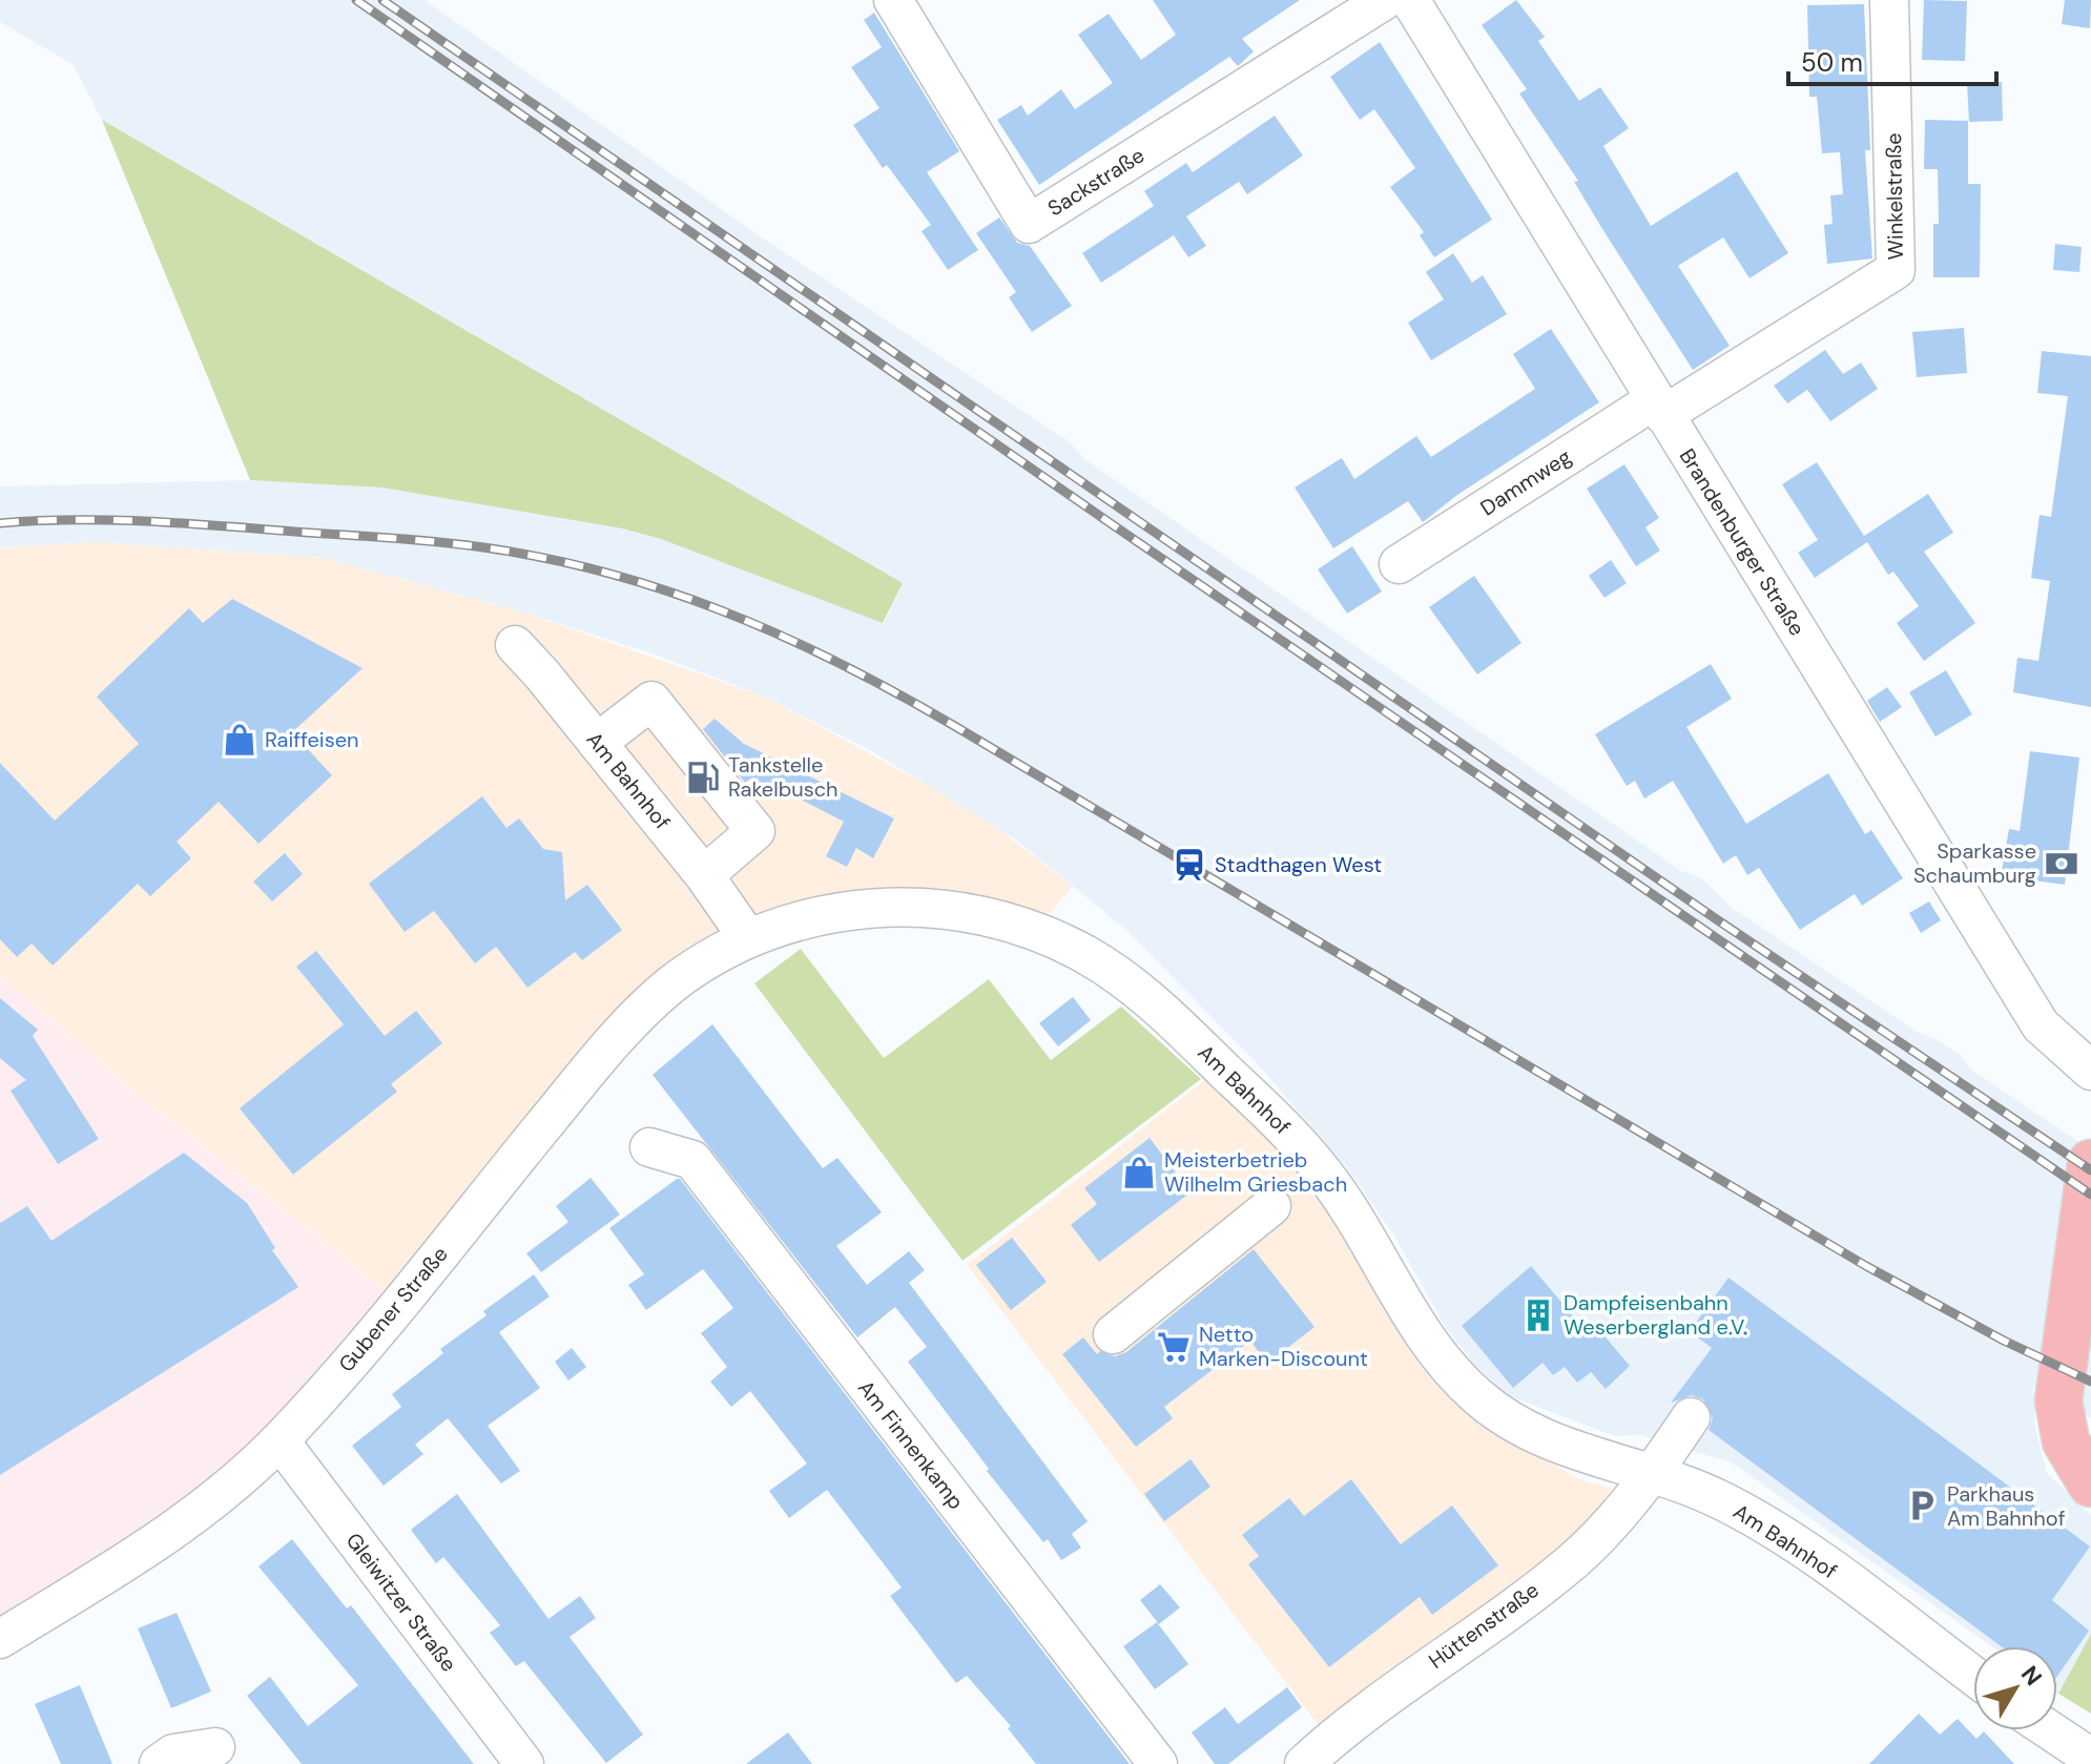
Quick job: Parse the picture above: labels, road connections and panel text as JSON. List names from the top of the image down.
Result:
{
  "streets": {
    "street": [
      "Sackstraße",
      "Winkelstraße",
      "Dammweg",
      "Brandenburger Straße",
      "Am Bahnhof",
      "Gubener Straße",
      "Am Finnenkamp",
      "Gleiwitzer Straße",
      "Hüttenstraße"
    ]
  },
  "crossings": [
    ["Winkelstraße", "Dammweg"],
    ["Winkelstraße", "Brandenburger Straße"],
    ["Dammweg", "Brandenburger Straße"],
    ["Am Bahnhof", "Gubener Straße"],
    ["Am Bahnhof", "Hüttenstraße"],
    ["Gubener Straße", "Gleiwitzer Straße"]
  ],
  "places": {
    "shop": ["Raiffeisen", "Meisterbetrieb Wilhelm Griesbach"],
    "fuel station": ["Tankstelle Rakelbusch"],
    "bank": ["Sparkasse Schaumburg"],
    "station": ["Stadthagen West"],
    "building": ["Dampfeisenbahn Weserbergland e.V."],
    "supermarket": ["Netto Marken-Discount"],
    "parking": ["Parkhaus Am Bahnhof"]
  },
  "scale_bar": "50 m",
  "north": "top right"
}
